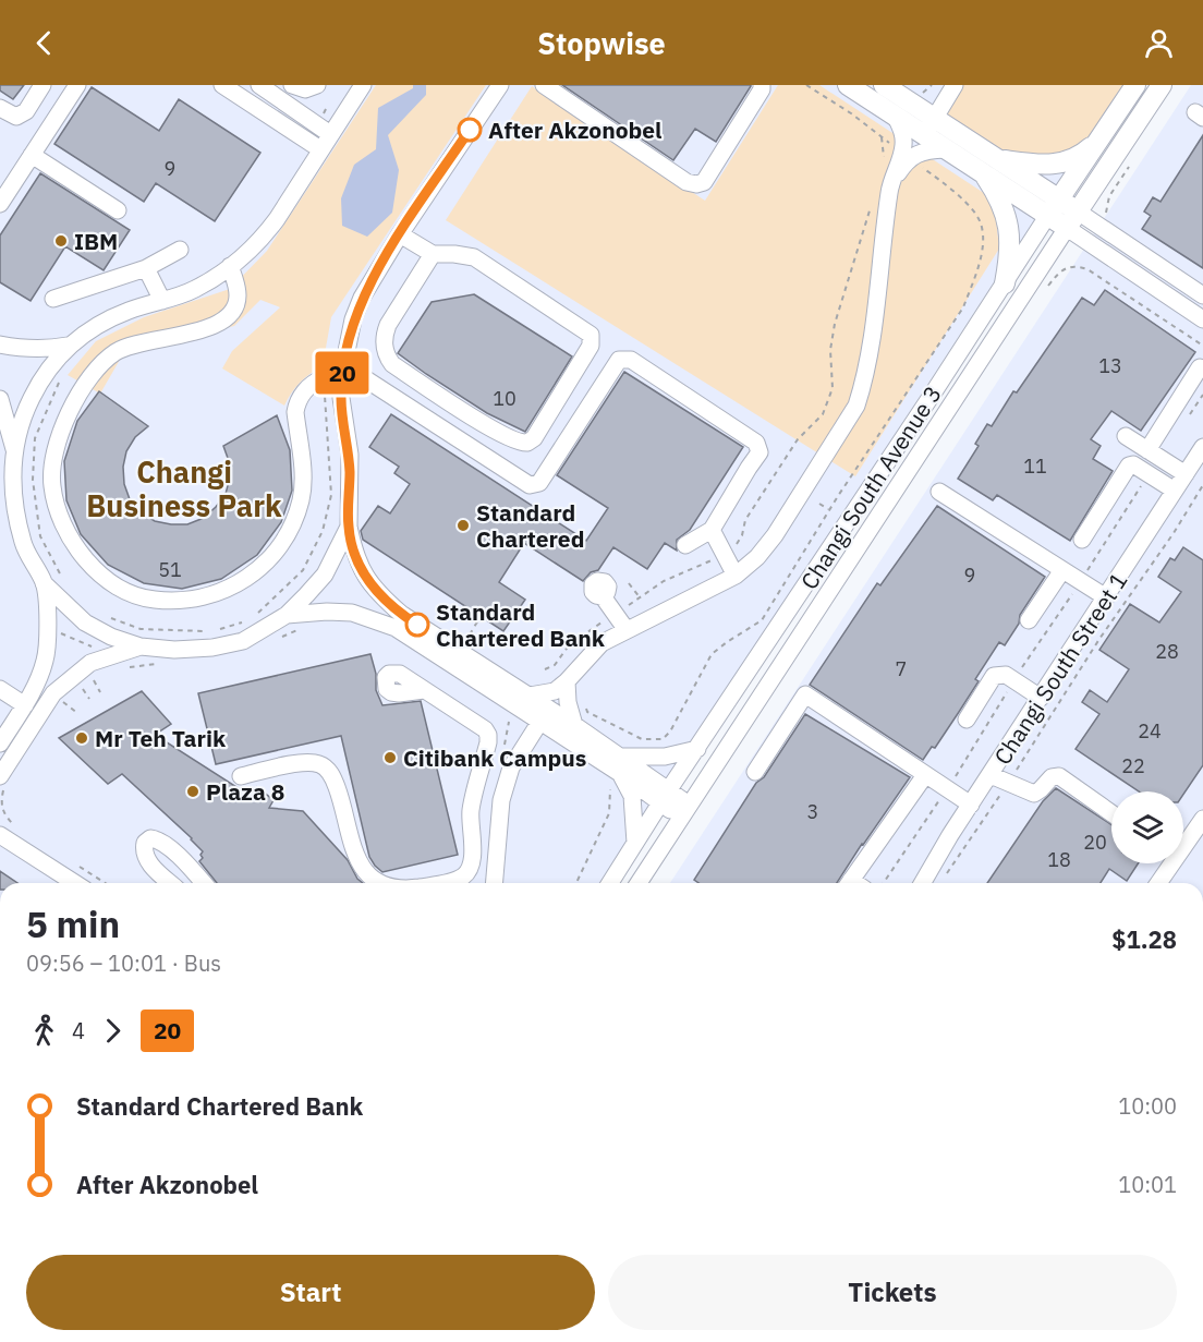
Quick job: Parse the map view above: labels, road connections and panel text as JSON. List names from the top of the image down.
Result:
{
  "streets": {
    "main road": ["Changi South Avenue 3"],
    "street": ["Changi South Street 1"]
  },
  "districts": ["Changi Business Park"],
  "places": [
    "After Akzonobel",
    "IBM",
    "Standard Chartered",
    "Standard Chartered Bank",
    "Mr Teh Tarik",
    "Citibank Campus",
    "Plaza 8"
  ],
  "lines": ["bus line 20"],
  "house_numbers": [
    "9",
    "13",
    "10",
    "11",
    "51",
    "9",
    "28",
    "7",
    "24",
    "22",
    "3",
    "20",
    "18"
  ],
  "page": {
    "header": "Stopwise",
    "on_map": "20",
    "heading": ["5 min", "09:56 – 10:01 · Bus", "$1.28"],
    "legs": ["4", "20"],
    "list": [
      {
        "name": "Standard Chartered Bank",
        "value": "10:00"
      },
      {
        "name": "After Akzonobel",
        "value": "10:01"
      }
    ],
    "buttons": ["Start", "Tickets"]
  }
}
